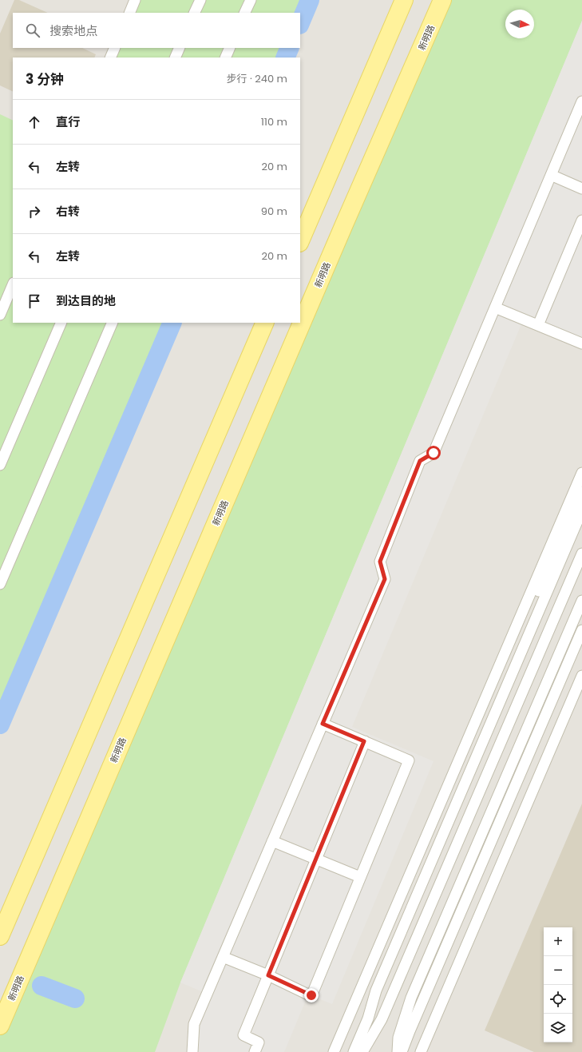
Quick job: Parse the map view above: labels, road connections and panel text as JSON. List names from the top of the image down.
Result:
{
  "streets": {
    "main road": ["新明路"]
  },
  "north": "right",
  "page": {
    "search": "搜索地点",
    "heading": ["3 分钟", "步行 · 240 m"],
    "list": [
      ["直行", "110 m"],
      ["左转", "20 m"],
      ["右转", "90 m"],
      ["左转", "20 m"],
      "到达目的地"
    ],
    "map_buttons": ["+", "−"]
  }
}
